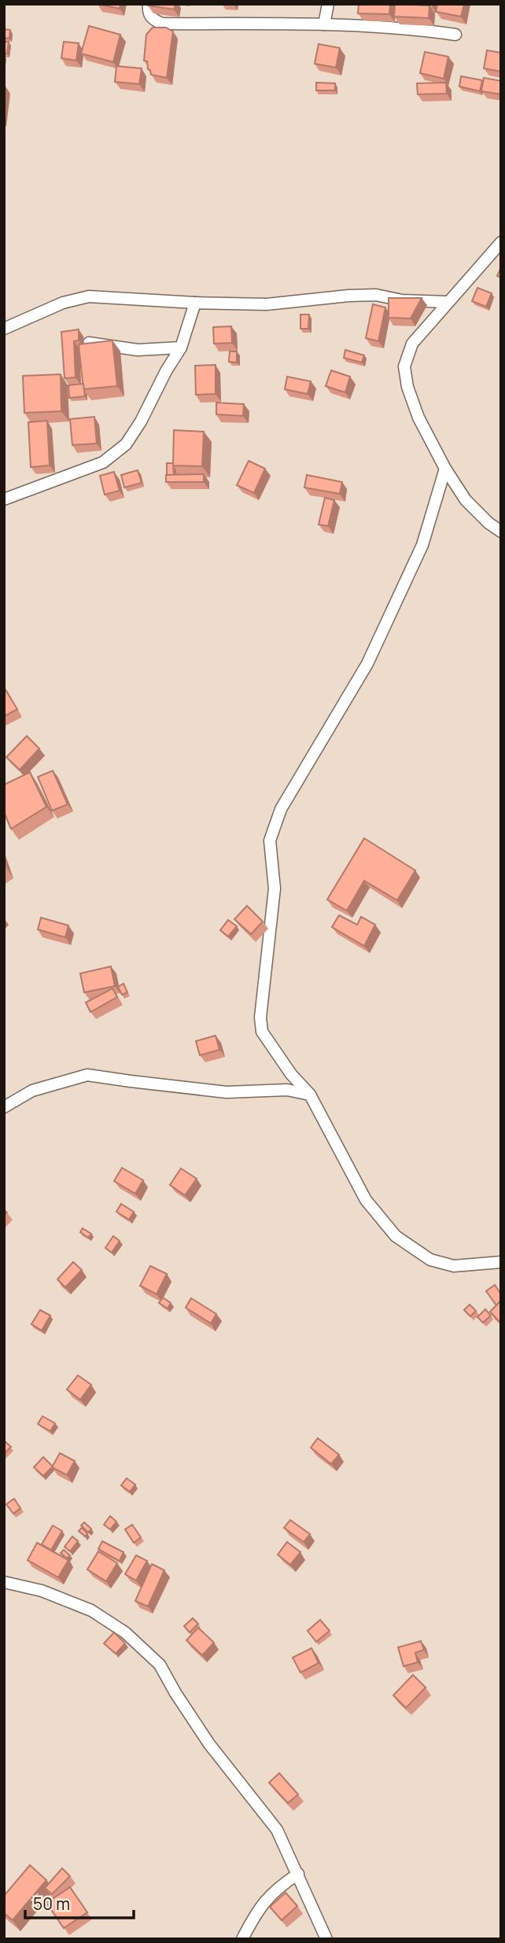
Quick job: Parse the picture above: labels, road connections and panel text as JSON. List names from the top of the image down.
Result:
{
  "scale_bar": "50 m"
}
